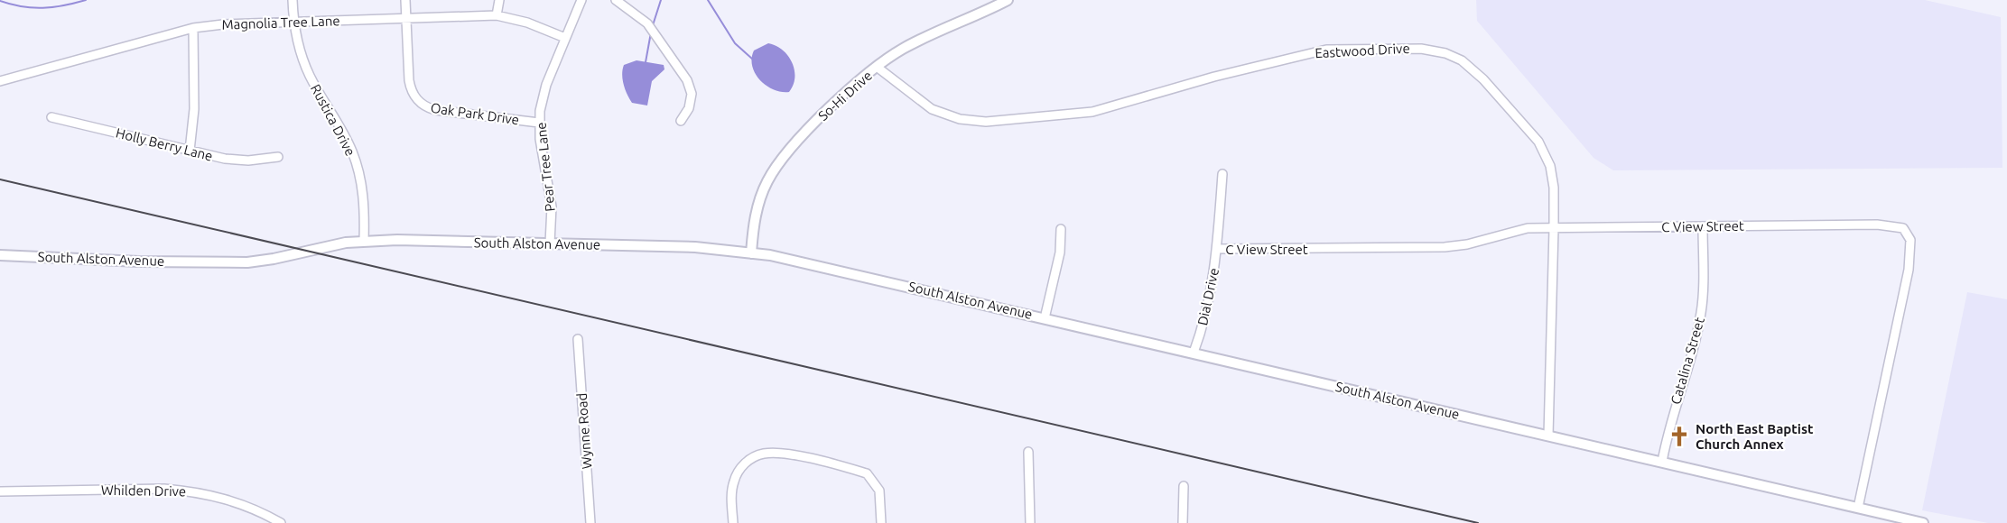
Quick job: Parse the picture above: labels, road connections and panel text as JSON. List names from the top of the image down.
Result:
{
  "streets": {
    "street": [
      "Magnolia Tree Lane",
      "Eastwood Drive",
      "So-Hi Drive",
      "Oak Park Drive",
      "Rustica Drive",
      "Holly Berry Lane",
      "Pear Tree Lane",
      "C View Street",
      "South Alston Avenue",
      "Dial Drive",
      "Catalina Street",
      "Wynne Road",
      "Whilden Drive"
    ]
  },
  "crossings": [
    ["Magnolia Tree Lane", "Oak Park Drive"],
    ["Magnolia Tree Lane", "Rustica Drive"],
    ["Magnolia Tree Lane", "Pear Tree Lane"],
    ["Eastwood Drive", "So-Hi Drive"],
    ["Eastwood Drive", "C View Street"],
    ["Eastwood Drive", "South Alston Avenue"],
    ["So-Hi Drive", "South Alston Avenue"],
    ["Oak Park Drive", "Pear Tree Lane"],
    ["Rustica Drive", "South Alston Avenue"],
    ["Pear Tree Lane", "South Alston Avenue"],
    ["C View Street", "South Alston Avenue"],
    ["C View Street", "Dial Drive"],
    ["C View Street", "Catalina Street"],
    ["South Alston Avenue", "Dial Drive"],
    ["South Alston Avenue", "Catalina Street"]
  ],
  "places": {
    "church": ["North East Baptist Church Annex"]
  }
}
